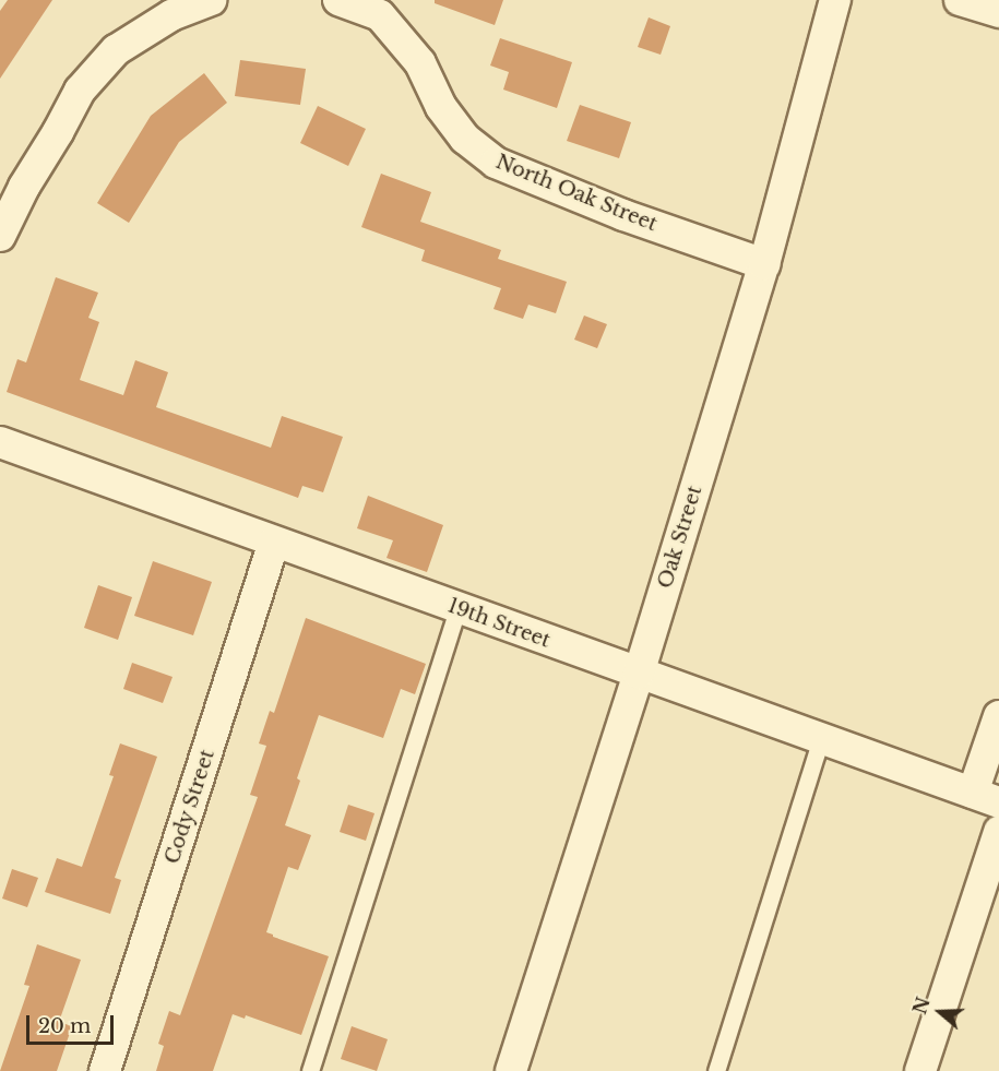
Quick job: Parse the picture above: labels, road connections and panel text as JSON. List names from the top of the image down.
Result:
{
  "streets": {
    "street": [
      "North Oak Street",
      "Oak Street",
      "19th Street",
      "Cody Street"
    ]
  },
  "crossings": [
    ["North Oak Street", "Oak Street"],
    ["Oak Street", "19th Street"],
    ["19th Street", "Cody Street"]
  ],
  "scale_bar": "20 m",
  "north": "left"
}
